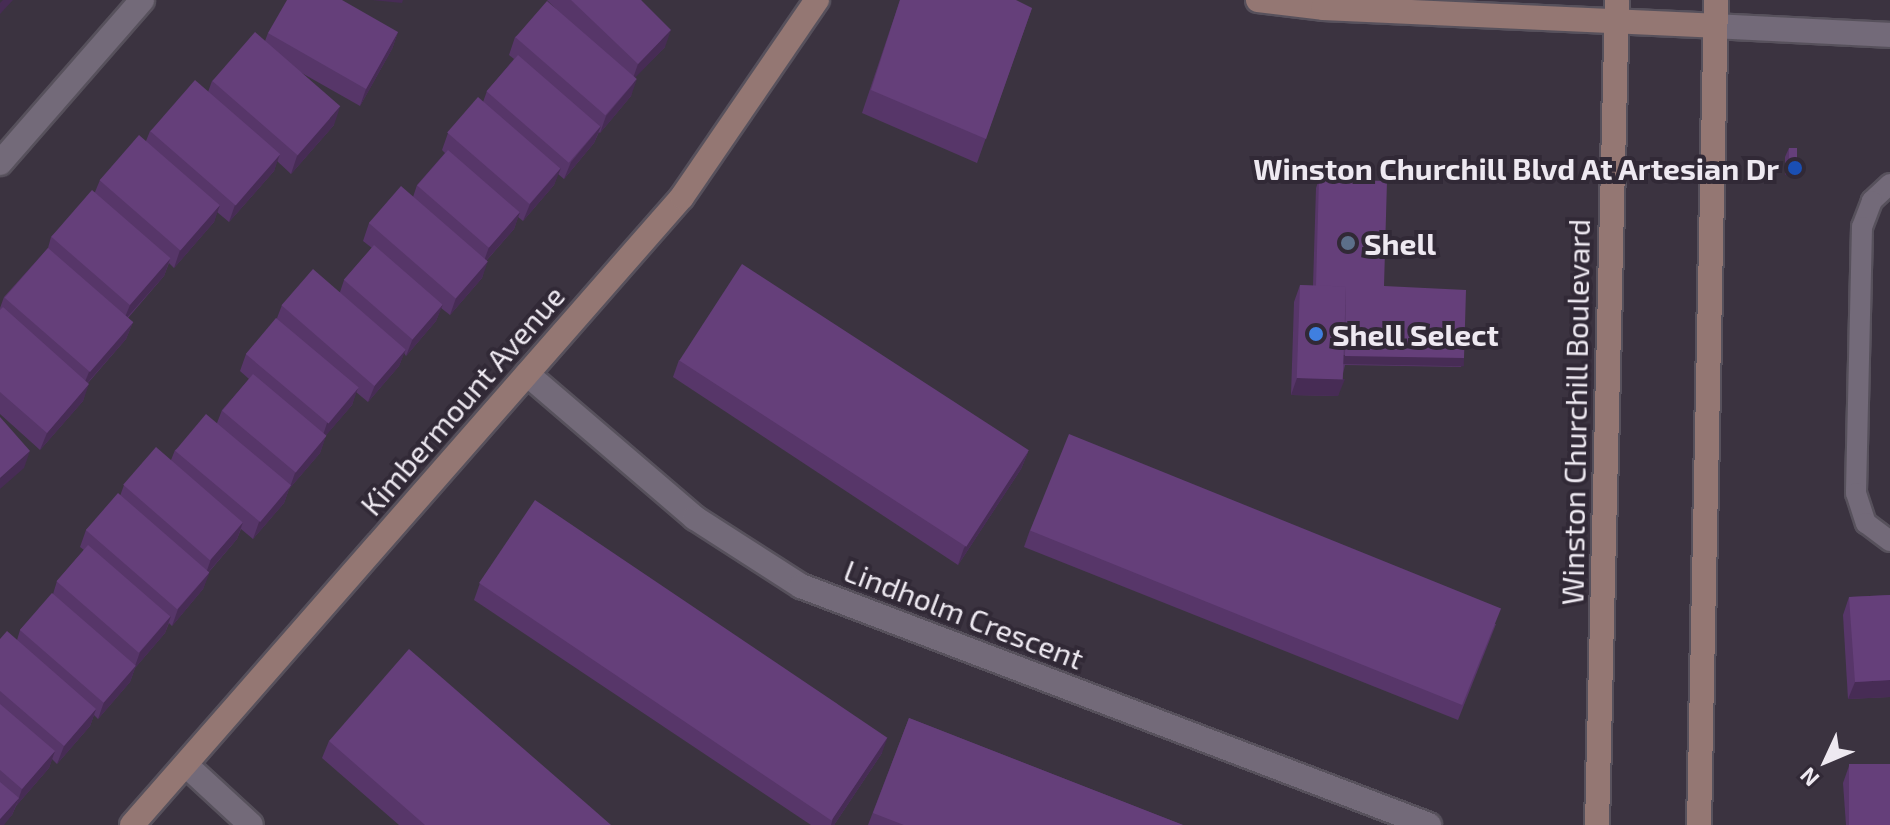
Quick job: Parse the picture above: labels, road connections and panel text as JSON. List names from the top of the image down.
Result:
{
  "streets": {
    "main road": ["Kimbermount Avenue", "Winston Churchill Boulevard"],
    "street": ["Lindholm Crescent"]
  },
  "crossings": [
    ["Kimbermount Avenue", "Lindholm Crescent"]
  ],
  "places": ["Winston Churchill Blvd At Artesian Dr", "Shell", "Shell Select"],
  "north": "bottom left"
}
